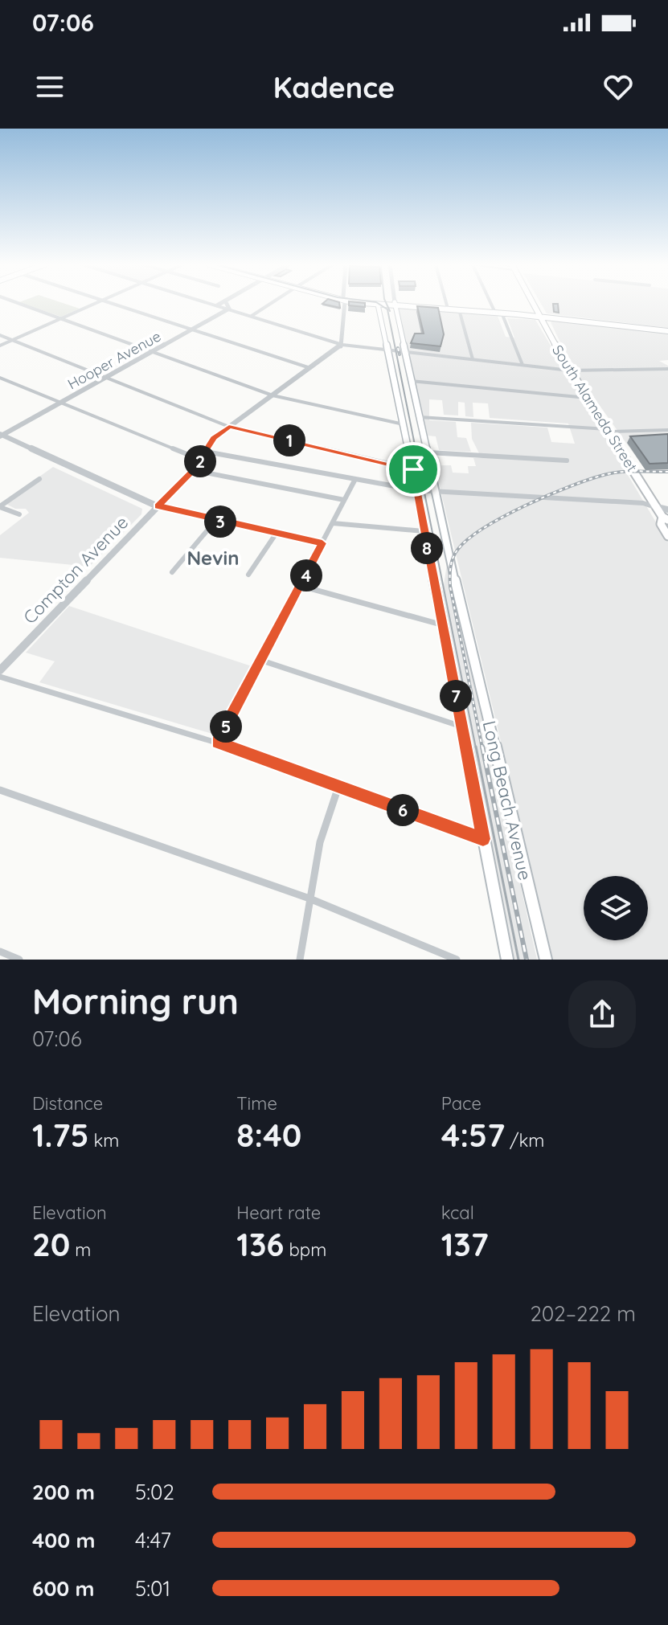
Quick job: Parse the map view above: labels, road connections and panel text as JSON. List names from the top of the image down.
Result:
{
  "streets": {
    "main road": ["South Alameda Street", "Long Beach Avenue"],
    "street": ["Hooper Avenue", "Compton Avenue"]
  },
  "districts": ["Nevin"],
  "page": {
    "status": "07:06",
    "header": "Kadence",
    "pins": [
      "1",
      "2",
      "3",
      "8",
      "4",
      "7",
      "5",
      "6"
    ],
    "heading": ["Morning run", "07:06"],
    "stats": [
      ["Distance", "1.75 km"],
      ["Time", "8:40"],
      ["Pace", "4:57 /km"],
      ["Elevation", "20 m"],
      ["Heart rate", "136 bpm"],
      ["kcal", "137"]
    ],
    "chart": ["Elevation", "202–222 m"],
    "list": [
      {
        "name": "200 m",
        "note": "5:02"
      },
      {
        "name": "400 m",
        "note": "4:47"
      },
      {
        "name": "600 m",
        "note": "5:01"
      }
    ]
  }
}
